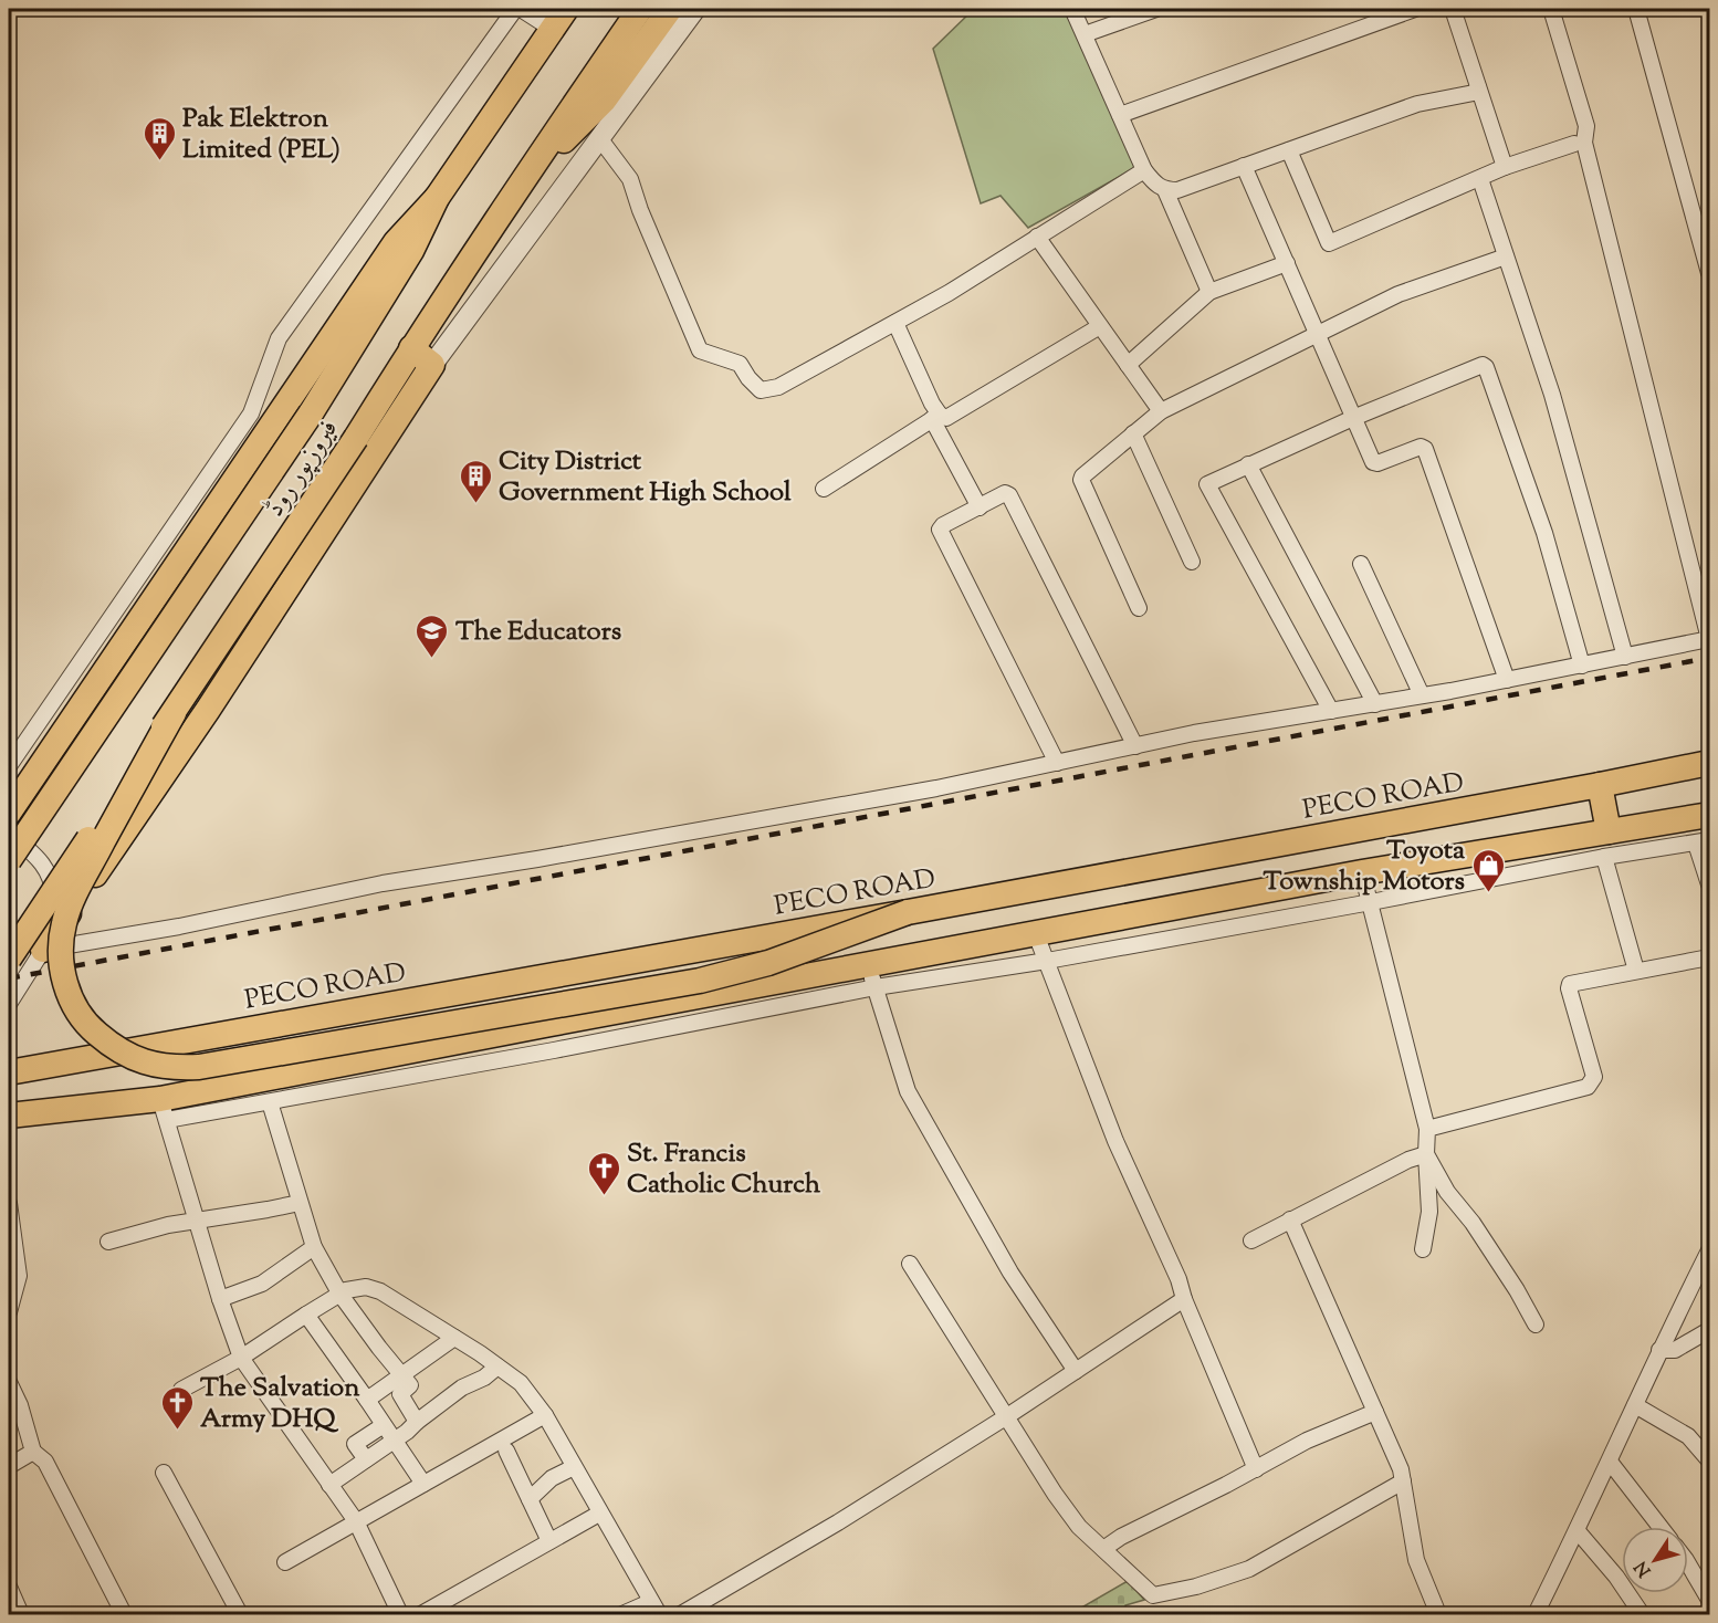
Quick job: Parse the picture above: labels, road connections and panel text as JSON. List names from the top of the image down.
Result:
{
  "streets": {
    "main road": ["فیروزپور روڈ", "PECO ROAD"]
  },
  "places": {
    "building": ["Pak Elektron Limited (PEL)", "City District Government High School"],
    "school or university": ["The Educators"],
    "shop": ["Toyota Township Motors"],
    "church": ["St. Francis Catholic Church", "The Salvation Army DHQ"]
  },
  "north": "bottom left"
}
